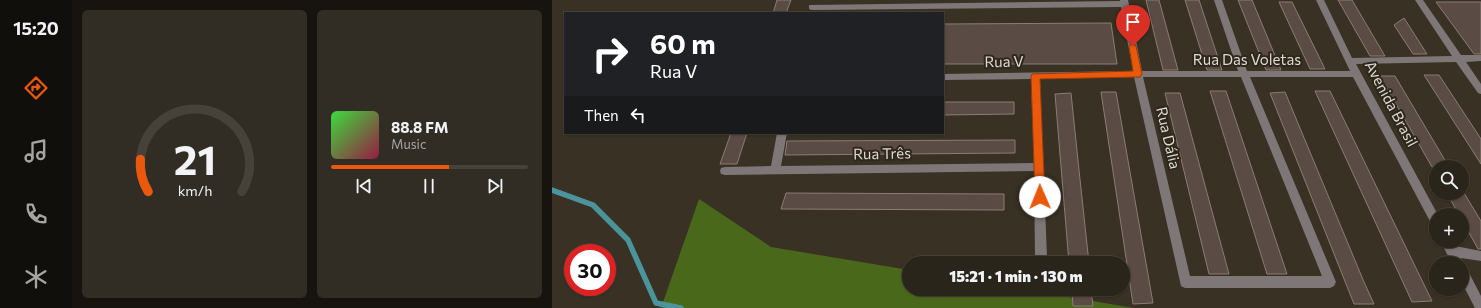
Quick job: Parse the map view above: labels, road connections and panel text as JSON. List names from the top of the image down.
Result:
{
  "streets": {
    "street": [
      "Rua Das Voletas",
      "Rua V",
      "Avenida Brasil",
      "Rua Dália",
      "Rua Três"
    ]
  },
  "crossings": [
    ["Rua Das Voletas", "Rua V"],
    ["Rua Das Voletas", "Avenida Brasil"],
    ["Rua Das Voletas", "Rua Dália"],
    ["Rua V", "Rua Dália"]
  ],
  "page": {
    "tabs": "15:20",
    "turn": ["60 m", "Rua V"],
    "then": "Then",
    "song": ["88.8 FM", "Music"],
    "map_buttons": ["+", "−"],
    "limit": "30",
    "trip": "15:21 · 1 min · 130 m",
    "gauge": ["21", "km/h"]
  }
}
